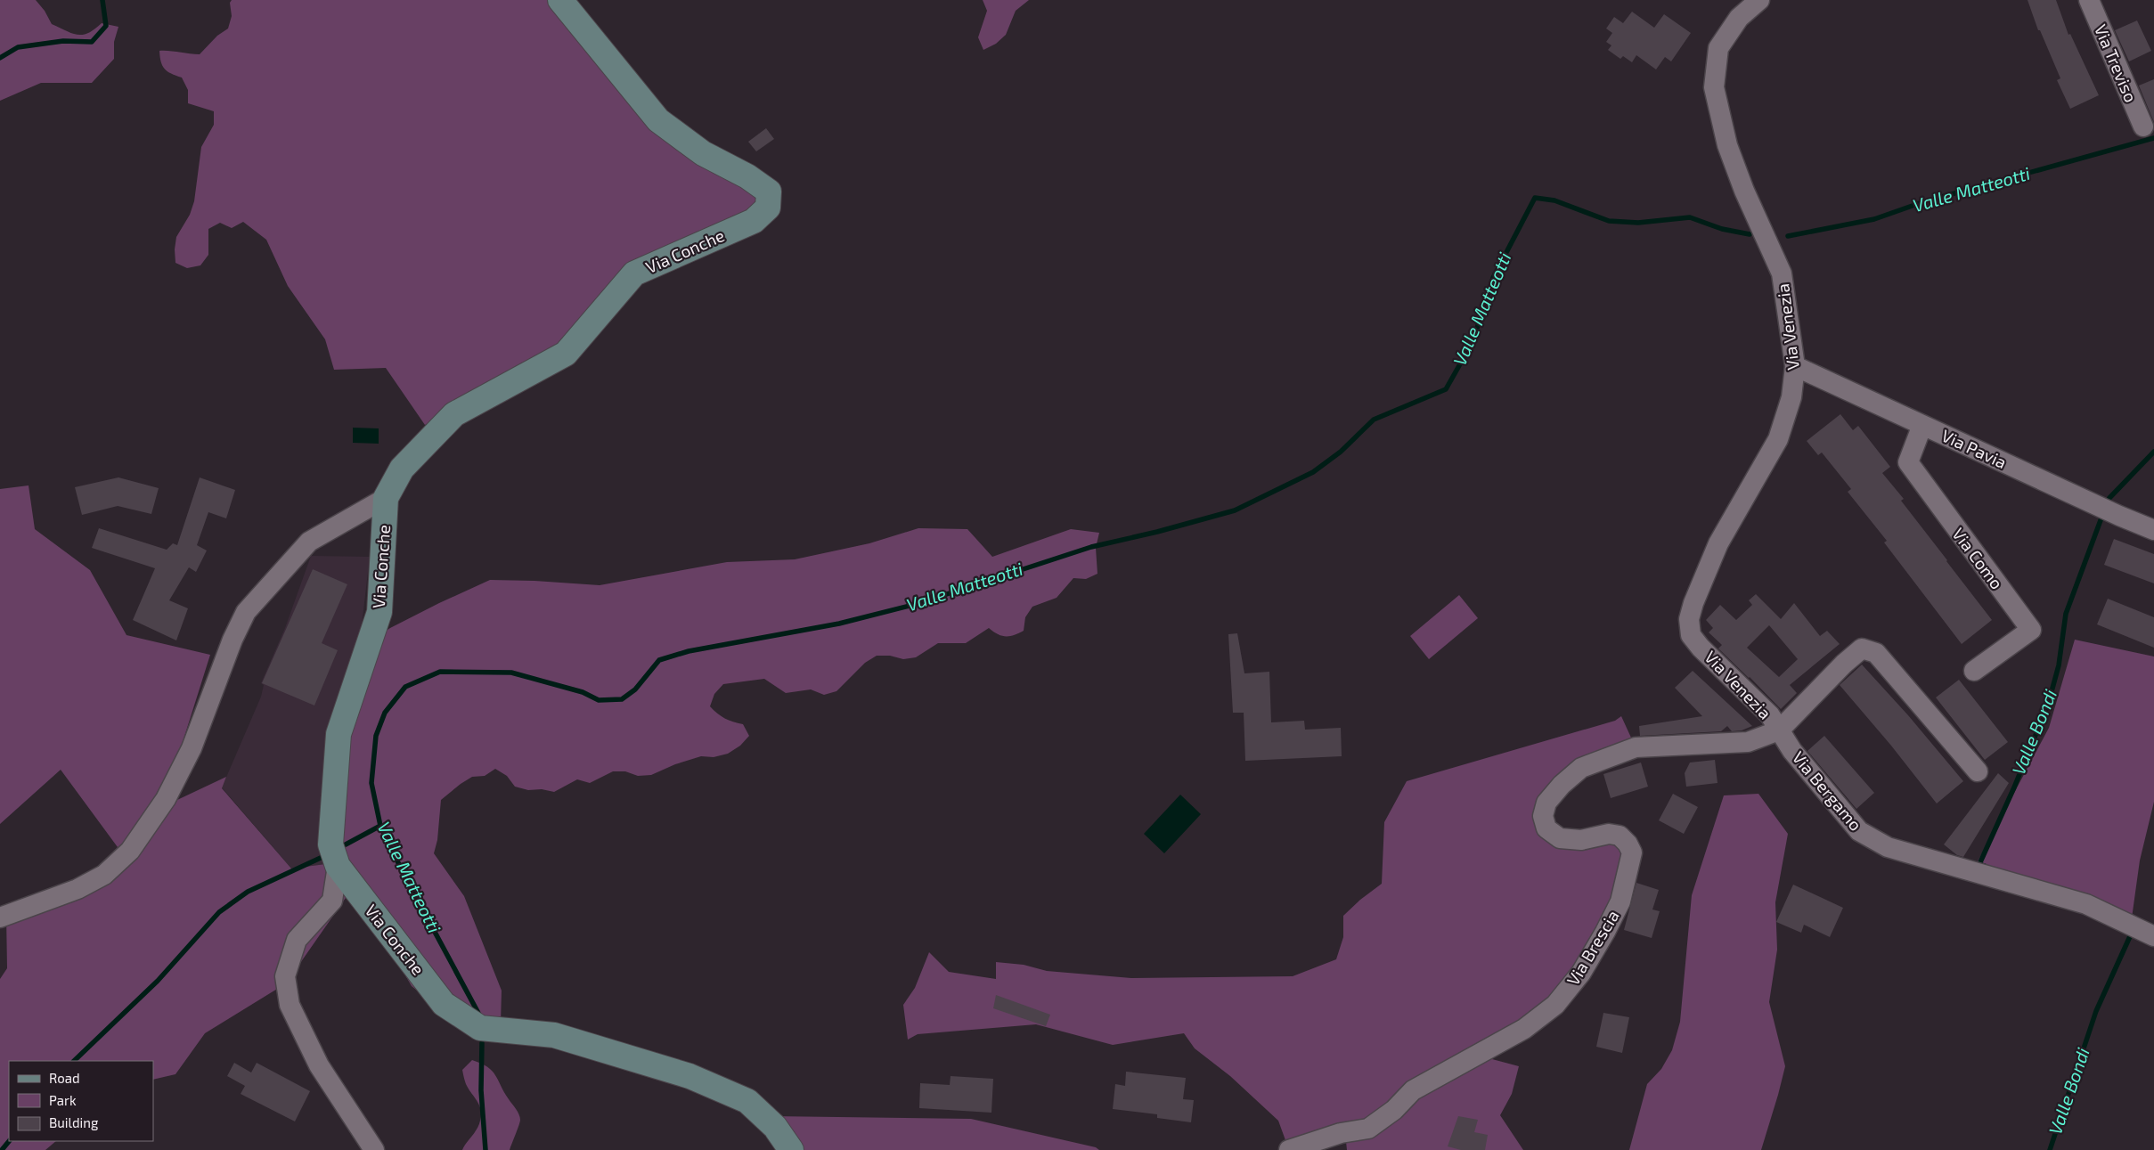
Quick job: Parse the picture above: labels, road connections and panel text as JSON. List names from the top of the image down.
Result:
{
  "streets": {
    "street": [
      "Via Treviso",
      "Via Conche",
      "Via Venezia",
      "Via Pavia",
      "Via Como",
      "Via Bergamo",
      "Via Brescia"
    ]
  },
  "crossings": [
    ["Via Venezia", "Via Pavia"],
    ["Via Venezia", "Via Bergamo"],
    ["Via Venezia", "Via Brescia"],
    ["Via Pavia", "Via Como"],
    ["Via Bergamo", "Via Brescia"]
  ],
  "water": ["Valle Matteotti", "Valle Bondi"],
  "legend": ["Road", "Park", "Building"]
}
